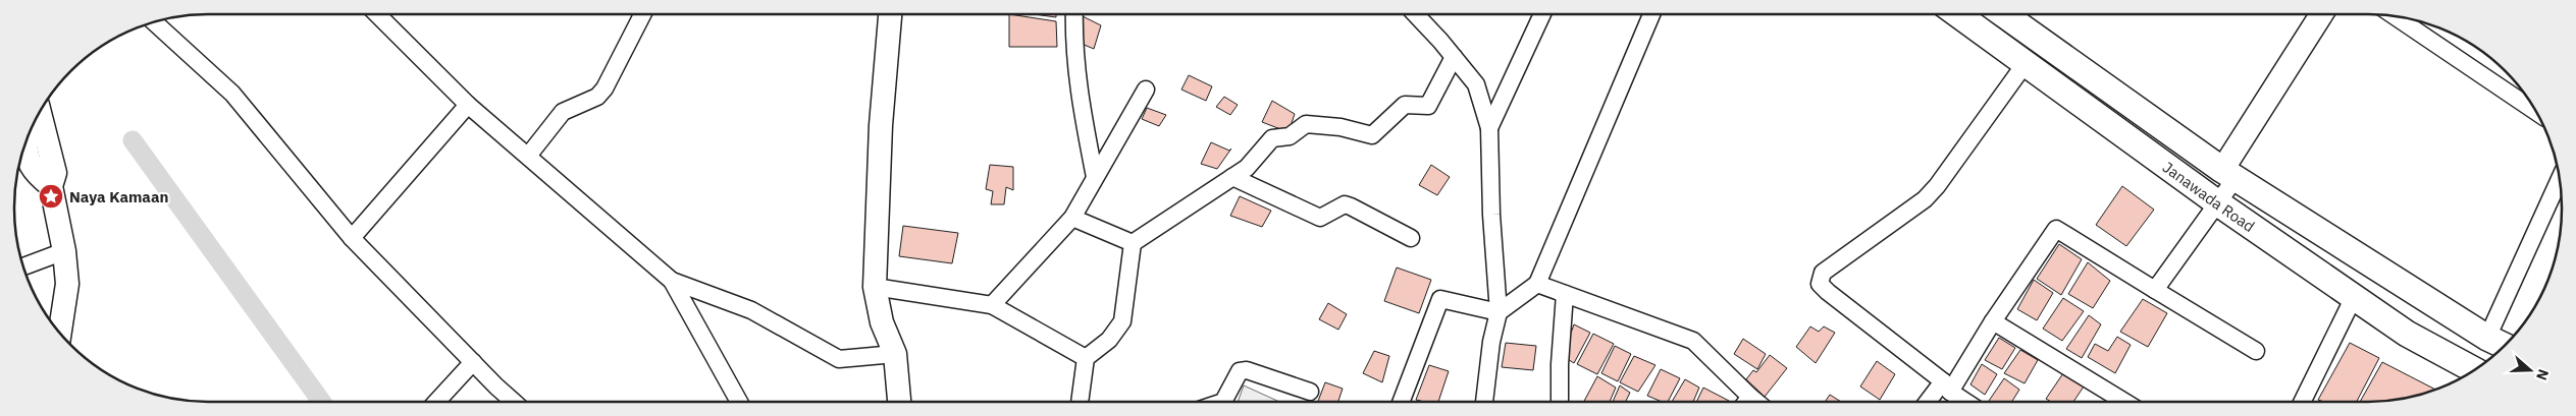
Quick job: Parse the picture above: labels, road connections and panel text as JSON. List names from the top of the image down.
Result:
{
  "streets": {
    "main road": ["Janawada Road"]
  },
  "places": {
    "place": ["Naya Kamaan"]
  },
  "north": "right"
}
